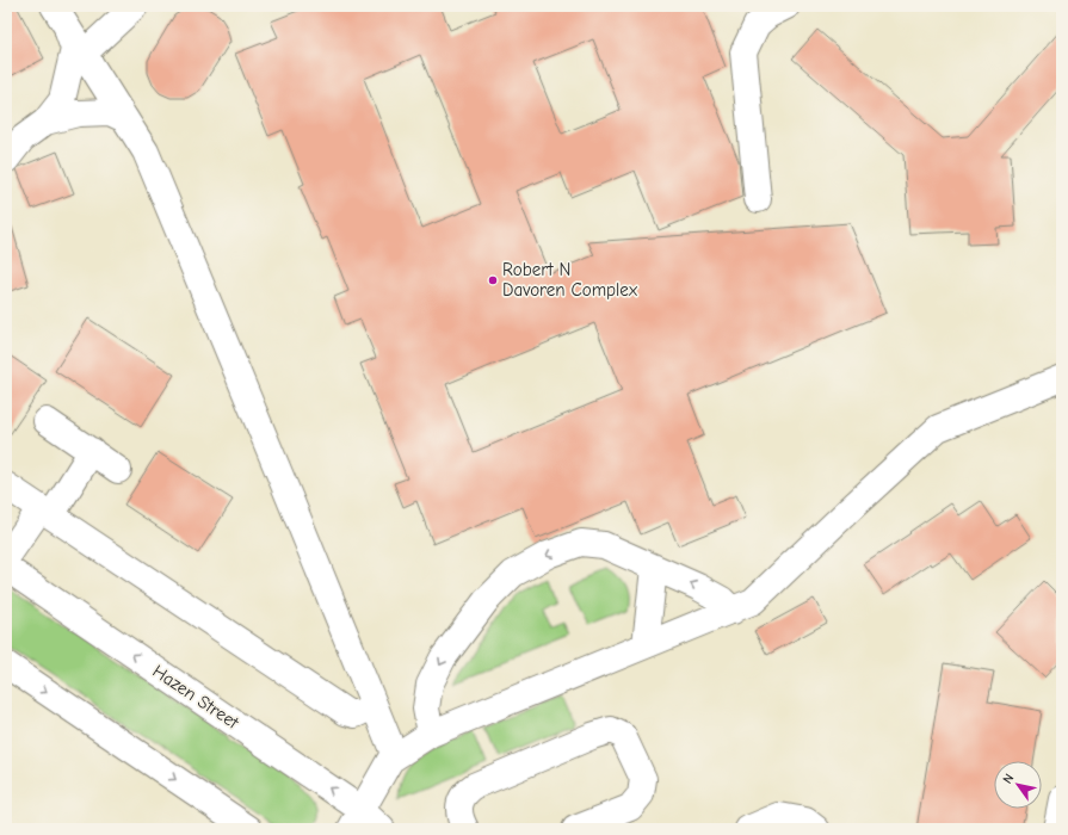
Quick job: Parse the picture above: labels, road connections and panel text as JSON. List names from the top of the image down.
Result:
{
  "streets": {
    "street": ["Hazen Street"]
  },
  "places": ["Robert N Davoren Complex"],
  "north": "top left"
}
